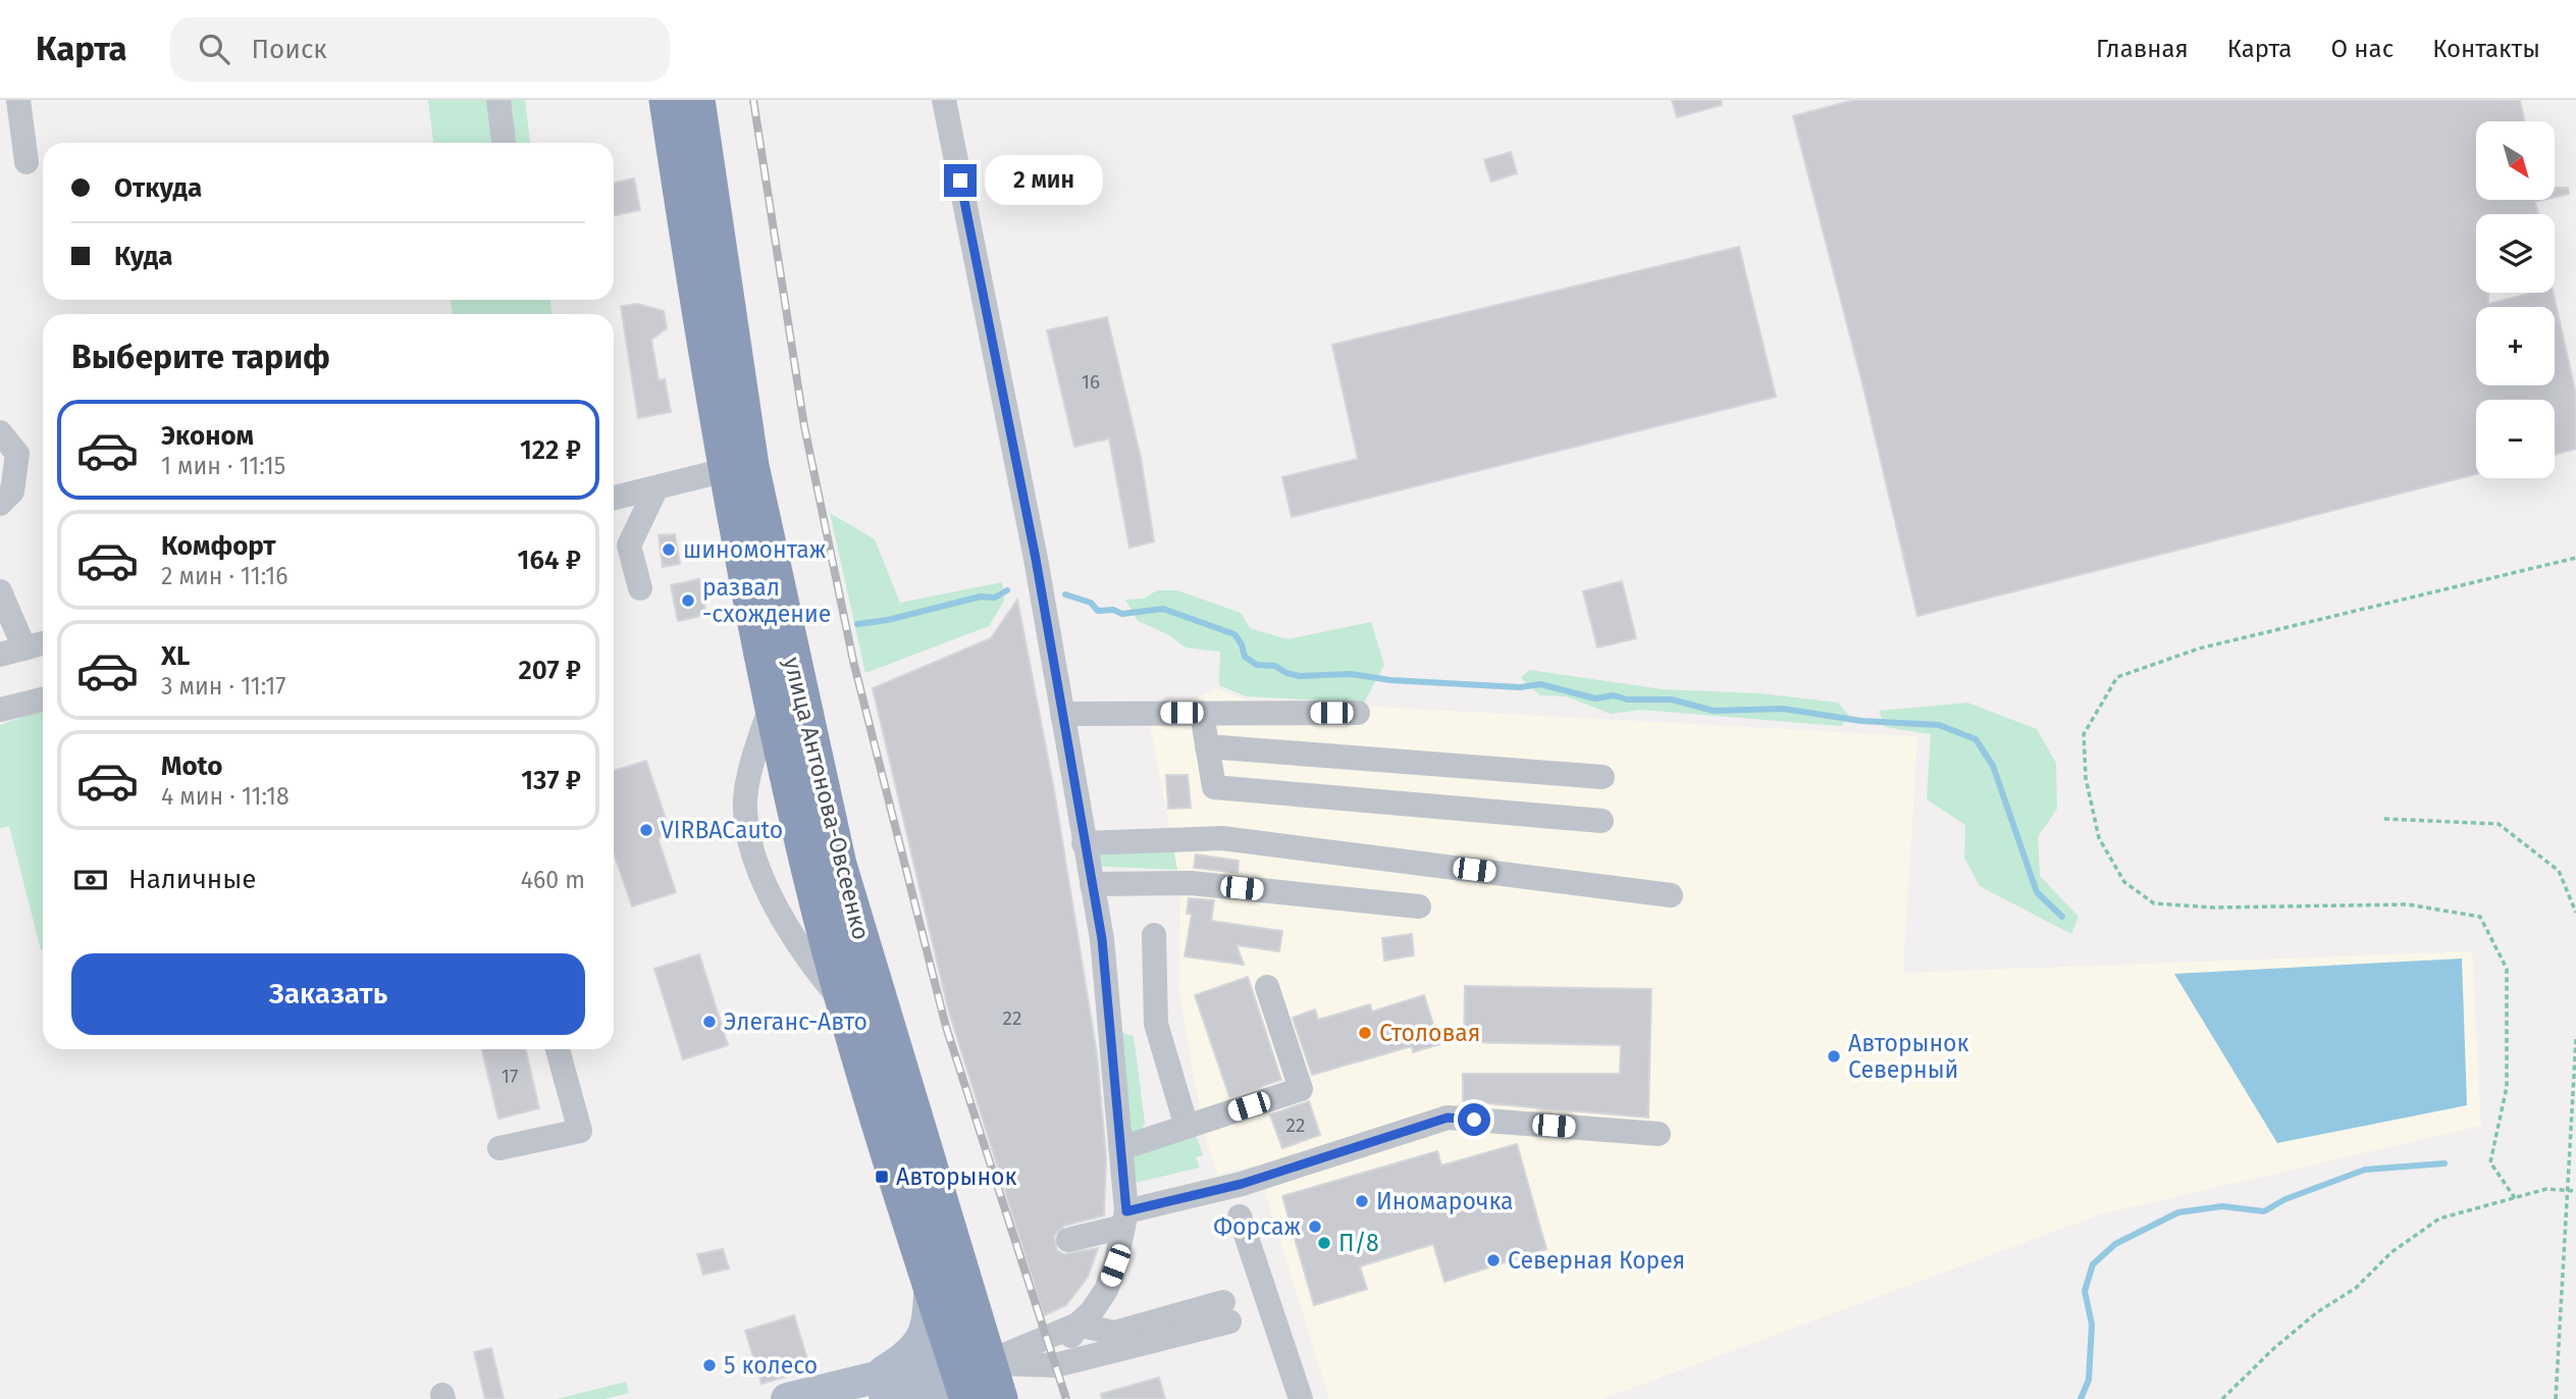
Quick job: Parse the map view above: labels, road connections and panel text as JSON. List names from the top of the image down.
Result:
{
  "streets": {
    "highway": ["улица Антонова-Овсеенко"]
  },
  "places": {
    "other": [
      "шиномонтаж",
      "развал -схождение",
      "VIRBACauto",
      "Элеганс-Авто",
      "Столовая",
      "Авторынок Северный",
      "Иномарочка",
      "Форсаж",
      "П/8",
      "Северная Корея",
      "5 колесо"
    ],
    "transit": ["Авторынок"]
  },
  "house_numbers": [
    "16",
    "22",
    "17",
    "22"
  ],
  "north": "bottom right",
  "page": {
    "header": "Карта",
    "search": "Поиск",
    "nav": [
      "Главная",
      "Карта",
      "О нас",
      "Контакты"
    ],
    "map_buttons": ["+", "−"],
    "banner": ["Откуда", "Куда"],
    "bubble": "2 мин",
    "heading": "Выберите тариф",
    "list": [
      {
        "name": "Эконом",
        "note": "1 мин · 11:15",
        "value": "122 ₽"
      },
      {
        "name": "Комфорт",
        "note": "2 мин · 11:16",
        "value": "164 ₽"
      },
      {
        "name": "XL",
        "note": "3 мин · 11:17",
        "value": "207 ₽"
      },
      {
        "name": "Moto",
        "note": "4 мин · 11:18",
        "value": "137 ₽"
      }
    ],
    "pay": ["Наличные", "460 m"],
    "buttons": "Заказать"
  }
}
